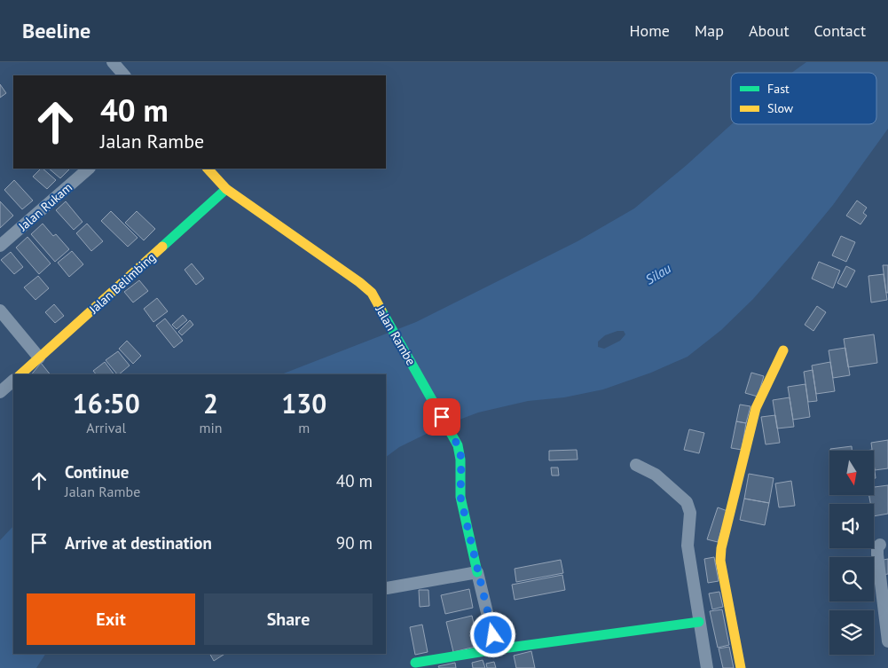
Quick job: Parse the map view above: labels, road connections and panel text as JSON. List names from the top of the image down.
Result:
{
  "streets": {
    "street": ["Jalan Rukam", "Jalan Belimbing", "Jalan Rambe"]
  },
  "crossings": [
    ["Jalan Belimbing", "Jalan Rambe"]
  ],
  "water": ["Silau"],
  "legend": ["Fast", "Slow"],
  "north": "bottom",
  "page": {
    "header": "Beeline",
    "nav": [
      "Home",
      "Map",
      "About",
      "Contact"
    ],
    "turn": ["40 m", "Jalan Rambe"],
    "eta": [
      "16:50",
      "Arrival",
      "2",
      "min",
      "130",
      "m"
    ],
    "list": [
      {
        "name": "Continue",
        "note": "Jalan Rambe",
        "value": "40 m"
      },
      {
        "name": "Arrive at destination",
        "value": "90 m"
      }
    ],
    "buttons": ["Exit", "Share"]
  }
}
